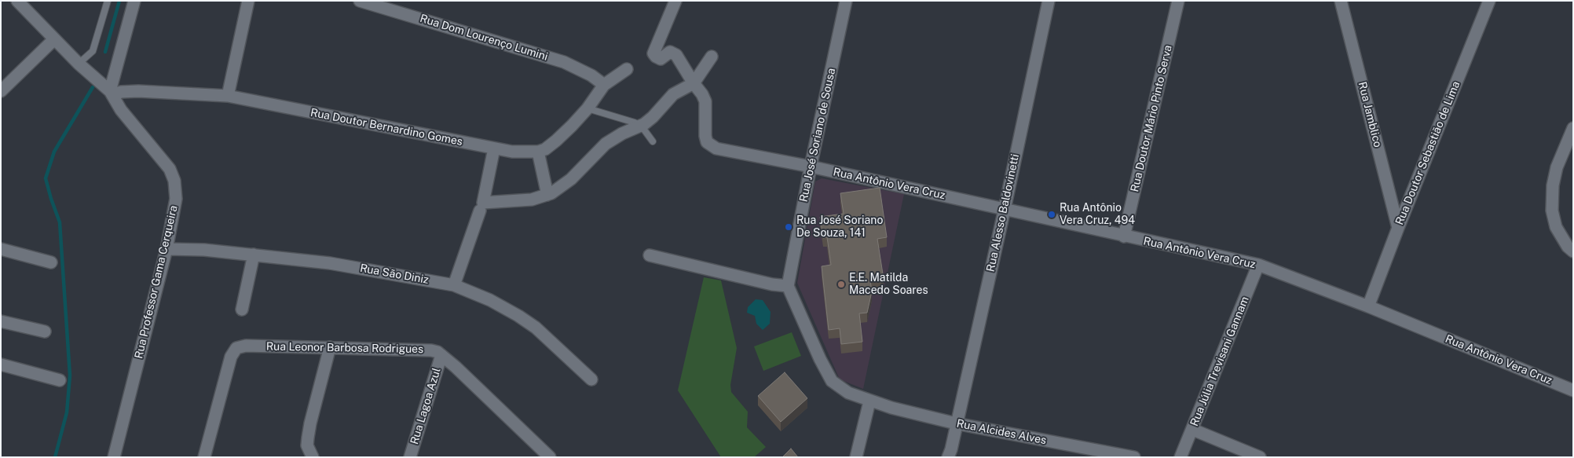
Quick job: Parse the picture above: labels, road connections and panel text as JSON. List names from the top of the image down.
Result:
{
  "streets": {
    "street": [
      "Rua Dom Lourenço Lumini",
      "Rua Jamblico",
      "Rua Doutor Mário Pinto Serva",
      "Rua Doutor Bernardino Gomes",
      "Rua José Soriano de Sousa",
      "Rua Doutor Sebastião de Lima",
      "Rua Antônio Vera Cruz",
      "Rua Alesso Baldovinetti",
      "Rua São Diniz",
      "Rua Professor Gama Cerqueira",
      "Rua Leonor Barbosa Rodrigues",
      "Rua Júlia Trevisani Gannam",
      "Rua Lagoa Azul",
      "Rua Alcides Alves"
    ]
  },
  "crossings": [
    ["Rua Jamblico", "Rua Doutor Sebastião de Lima"],
    ["Rua Doutor Mário Pinto Serva", "Rua Antônio Vera Cruz"],
    ["Rua Doutor Bernardino Gomes", "Rua Professor Gama Cerqueira"],
    ["Rua José Soriano de Sousa", "Rua Antônio Vera Cruz"],
    ["Rua Doutor Sebastião de Lima", "Rua Antônio Vera Cruz"],
    ["Rua Antônio Vera Cruz", "Rua Alesso Baldovinetti"],
    ["Rua Antônio Vera Cruz", "Rua Júlia Trevisani Gannam"],
    ["Rua Alesso Baldovinetti", "Rua Alcides Alves"],
    ["Rua São Diniz", "Rua Professor Gama Cerqueira"],
    ["Rua Leonor Barbosa Rodrigues", "Rua Lagoa Azul"]
  ],
  "places": ["Rua Antônio Vera Cruz, 494", "Rua José Soriano De Souza, 141", "E.E. Matilda Macedo Soares"]
}
